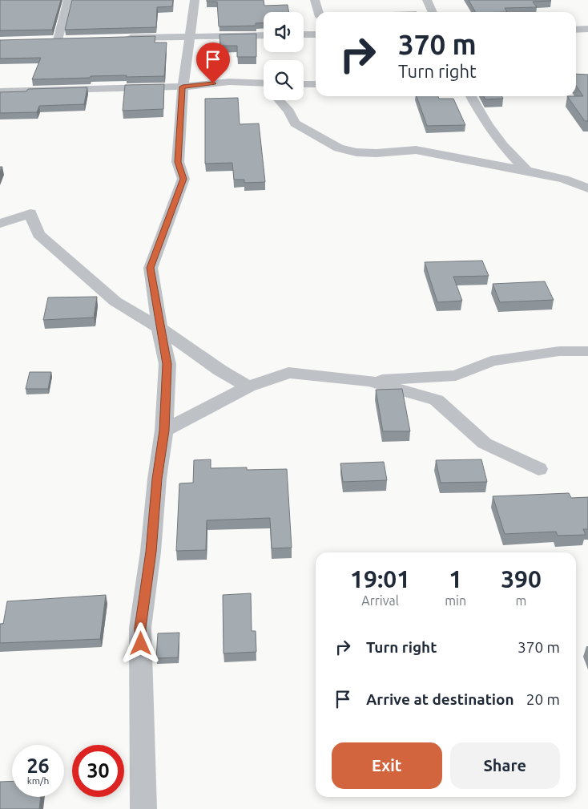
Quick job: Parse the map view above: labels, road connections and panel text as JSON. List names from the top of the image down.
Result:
{
  "page": {
    "turn": ["370 m", "Turn right"],
    "eta": [
      "19:01",
      "Arrival",
      "1",
      "min",
      "390",
      "m"
    ],
    "list": [
      {
        "name": "Turn right",
        "value": "370 m"
      },
      {
        "name": "Arrive at destination",
        "value": "20 m"
      }
    ],
    "buttons": ["Exit", "Share"],
    "speed": "26 km/h",
    "limit": "30"
  }
}
